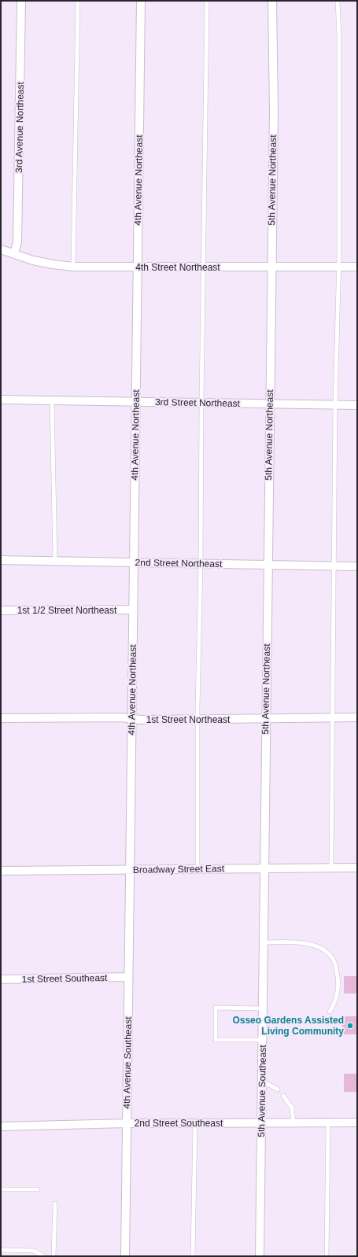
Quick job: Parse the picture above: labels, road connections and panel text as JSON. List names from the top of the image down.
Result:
{
  "streets": {
    "street": [
      "3rd Avenue Northeast",
      "4th Avenue Northeast",
      "5th Avenue Northeast",
      "4th Street Northeast",
      "3rd Street Northeast",
      "2nd Street Northeast",
      "1st 1/2 Street Northeast",
      "1st Street Northeast",
      "Broadway Street East",
      "1st Street Southeast",
      "4th Avenue Southeast",
      "5th Avenue Southeast",
      "2nd Street Southeast"
    ]
  },
  "crossings": [
    ["3rd Avenue Northeast", "4th Street Northeast"],
    ["4th Avenue Northeast", "4th Street Northeast"],
    ["4th Avenue Northeast", "3rd Street Northeast"],
    ["4th Avenue Northeast", "2nd Street Northeast"],
    ["4th Avenue Northeast", "1st 1/2 Street Northeast"],
    ["4th Avenue Northeast", "1st Street Northeast"],
    ["4th Avenue Northeast", "Broadway Street East"],
    ["4th Avenue Northeast", "4th Avenue Southeast"],
    ["5th Avenue Northeast", "4th Street Northeast"],
    ["5th Avenue Northeast", "3rd Street Northeast"],
    ["5th Avenue Northeast", "2nd Street Northeast"],
    ["5th Avenue Northeast", "1st Street Northeast"],
    ["5th Avenue Northeast", "Broadway Street East"],
    ["5th Avenue Northeast", "5th Avenue Southeast"],
    ["Broadway Street East", "4th Avenue Southeast"],
    ["Broadway Street East", "5th Avenue Southeast"],
    ["1st Street Southeast", "4th Avenue Southeast"],
    ["4th Avenue Southeast", "2nd Street Southeast"],
    ["5th Avenue Southeast", "2nd Street Southeast"]
  ],
  "places": ["Osseo Gardens Assisted Living Community"]
}
